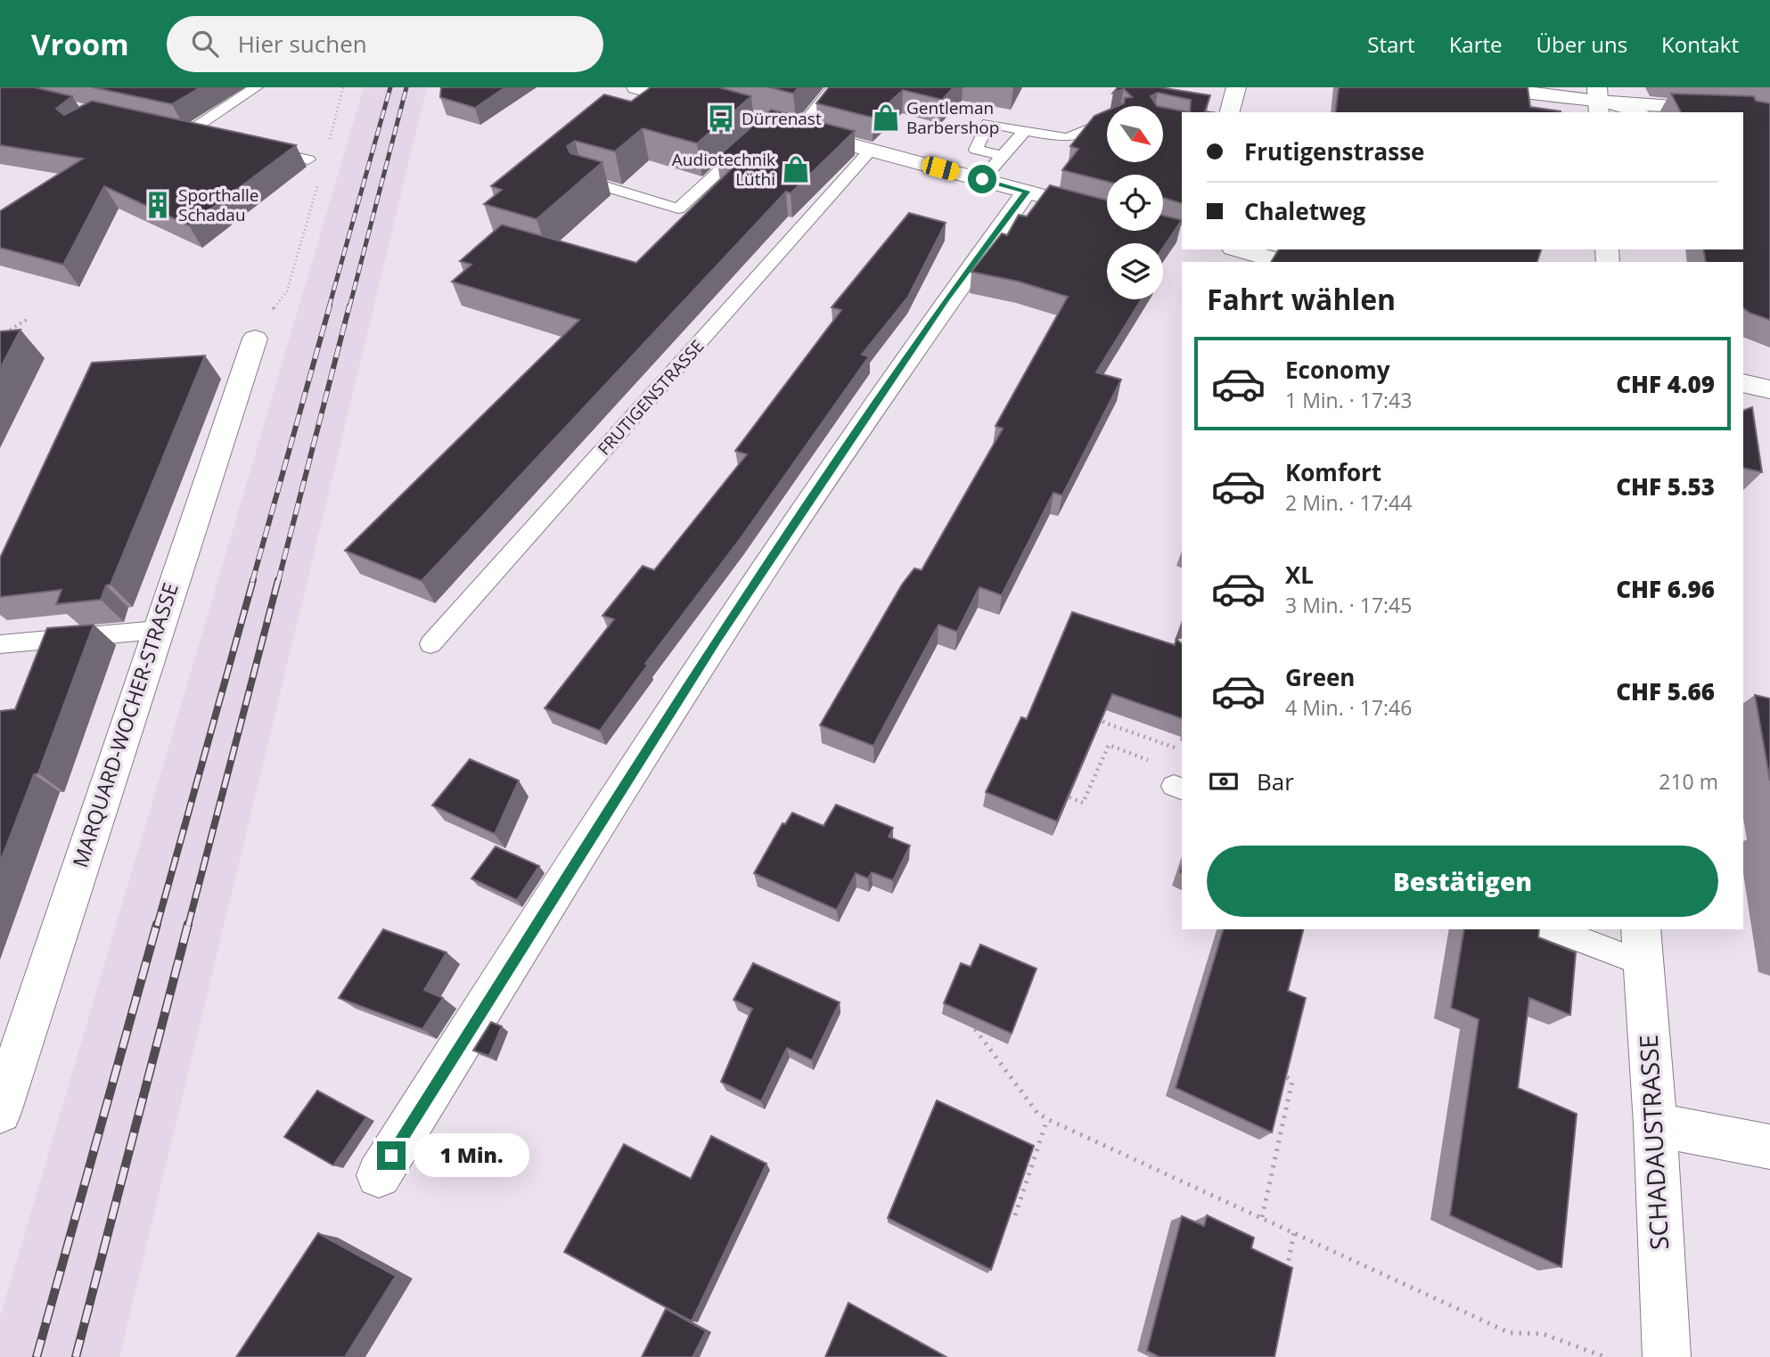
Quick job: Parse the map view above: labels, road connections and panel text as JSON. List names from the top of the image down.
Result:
{
  "streets": {
    "street": ["MARQUARD-WOCHER-STRASSE", "SCHADAUSTRASSE"],
    "lane": ["FRUTIGENSTRASSE"]
  },
  "places": {
    "shop": ["Gentleman Barbershop", "Audiotechnik Lüthi"],
    "bus stop": ["Dürrenast"],
    "building": ["Sporthalle Schadau"]
  },
  "north": "bottom right",
  "page": {
    "header": "Vroom",
    "search": "Hier suchen",
    "nav": [
      "Start",
      "Karte",
      "Über uns",
      "Kontakt"
    ],
    "banner": ["Frutigenstrasse", "Chaletweg"],
    "heading": "Fahrt wählen",
    "list": [
      {
        "name": "Economy",
        "note": "1 Min. · 17:43",
        "value": "CHF 4.09"
      },
      {
        "name": "Komfort",
        "note": "2 Min. · 17:44",
        "value": "CHF 5.53"
      },
      {
        "name": "XL",
        "note": "3 Min. · 17:45",
        "value": "CHF 6.96"
      },
      {
        "name": "Green",
        "note": "4 Min. · 17:46",
        "value": "CHF 5.66"
      }
    ],
    "pay": ["Bar", "210 m"],
    "buttons": "Bestätigen",
    "bubble": "1 Min."
  }
}
